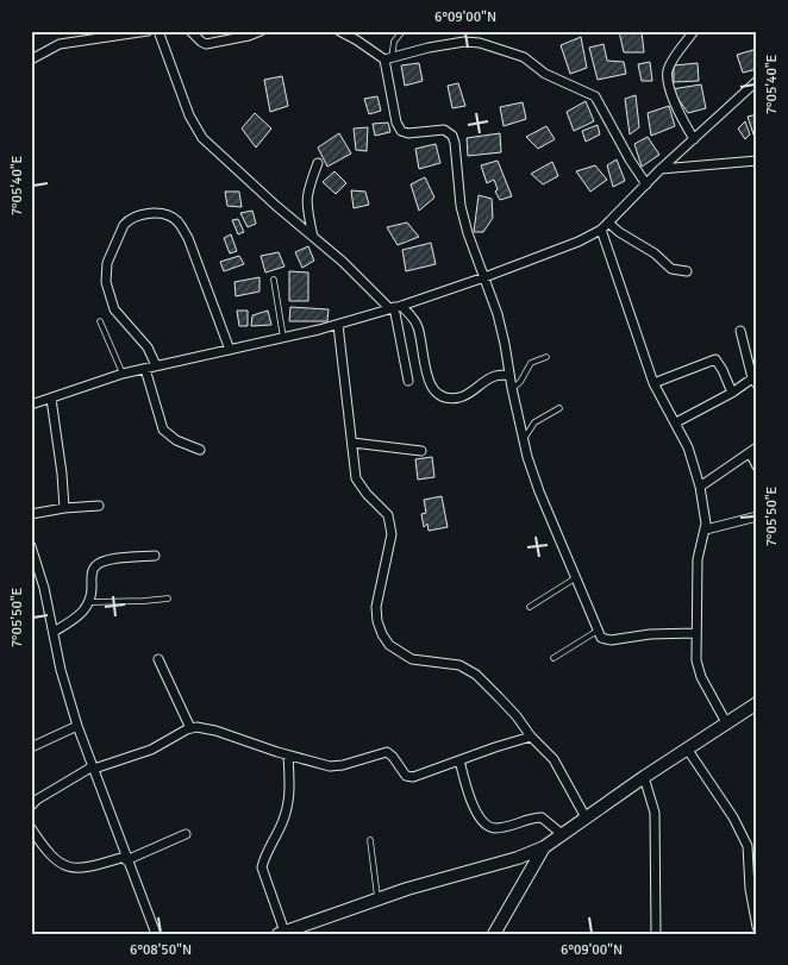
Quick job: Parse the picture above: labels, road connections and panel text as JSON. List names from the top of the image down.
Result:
{
  "coordinates": [
    "6°09'00\"N",
    "7°05'40\"E",
    "7°05'50\"E",
    "6°08'50\"N"
  ]
}
